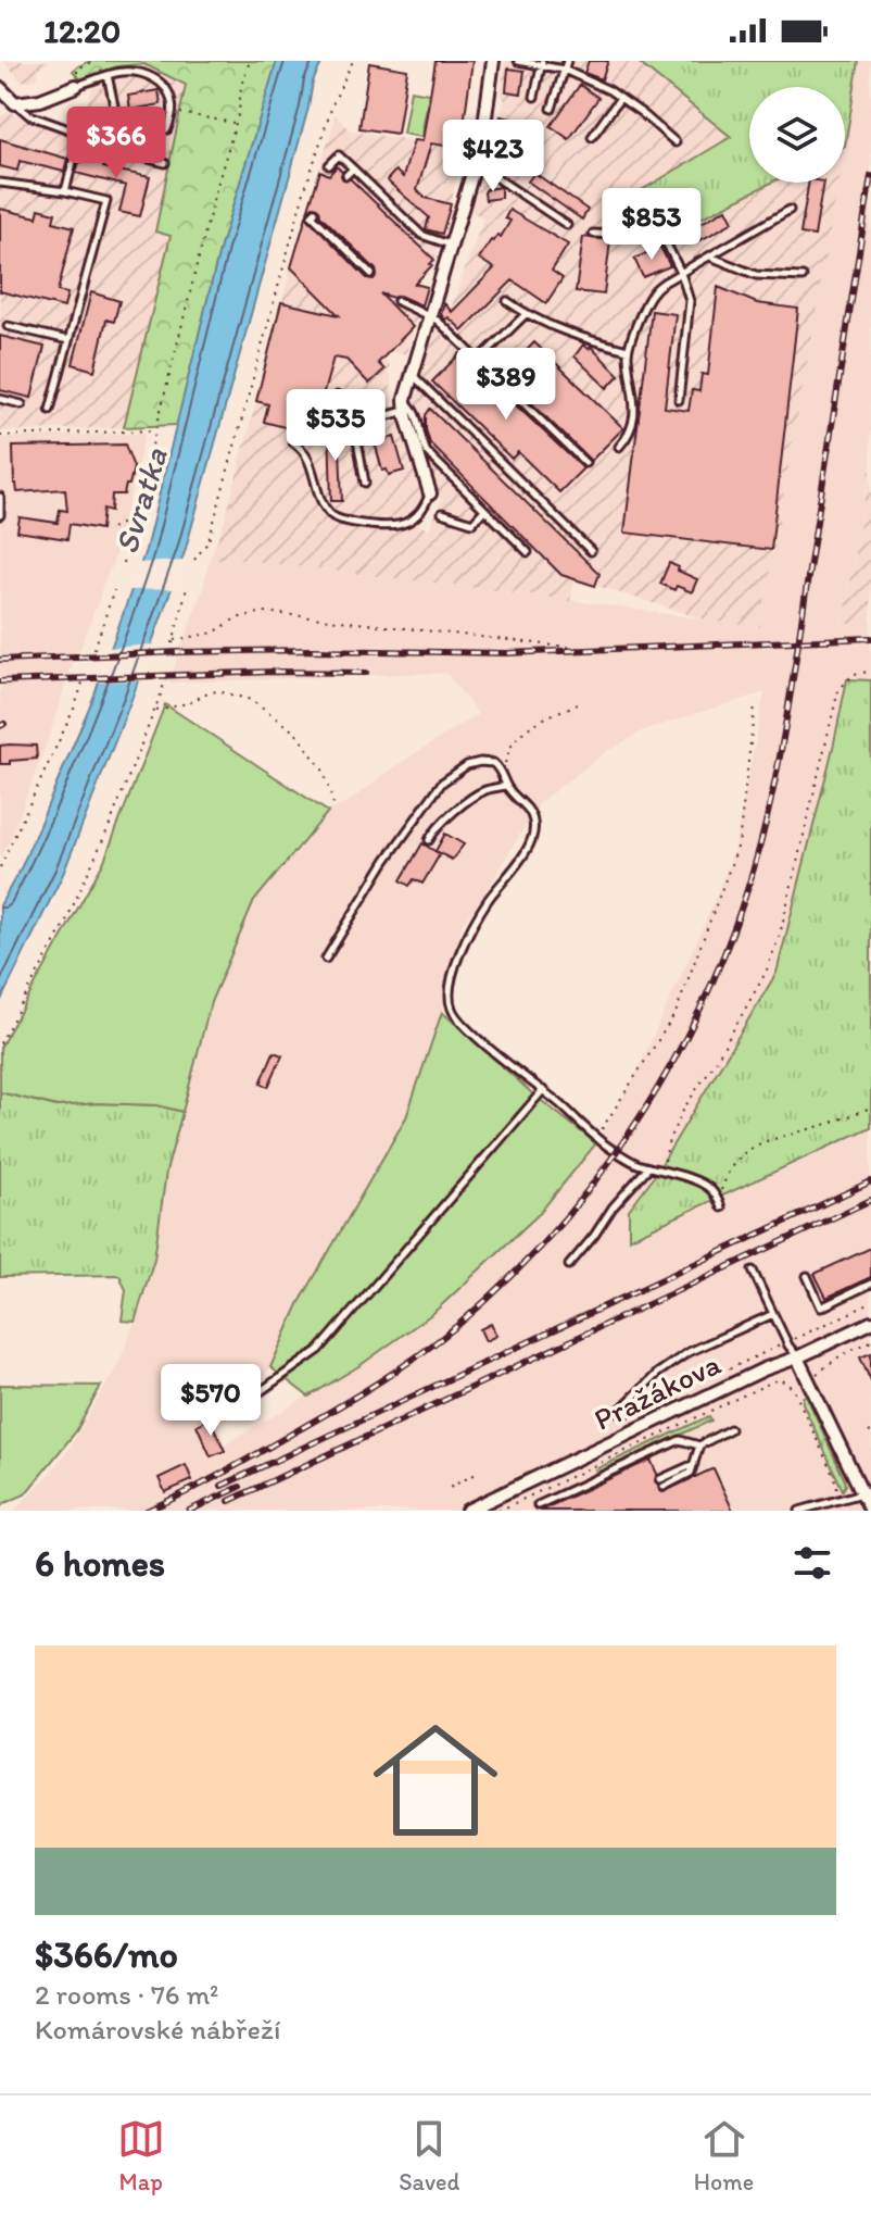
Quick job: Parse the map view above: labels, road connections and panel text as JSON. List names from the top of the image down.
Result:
{
  "streets": {
    "street": ["Pražákova"]
  },
  "water": ["Svratka"],
  "page": {
    "status": "12:20",
    "price": [
      "$366",
      "$423",
      "$853",
      "$389",
      "$535",
      "$570"
    ],
    "heading": "6 homes",
    "list": [
      {
        "name": "$366/mo",
        "note": "2 rooms · 76 m² · Komárovské nábřeží"
      }
    ],
    "tabs": ["Map", "Saved", "Home"]
  }
}
